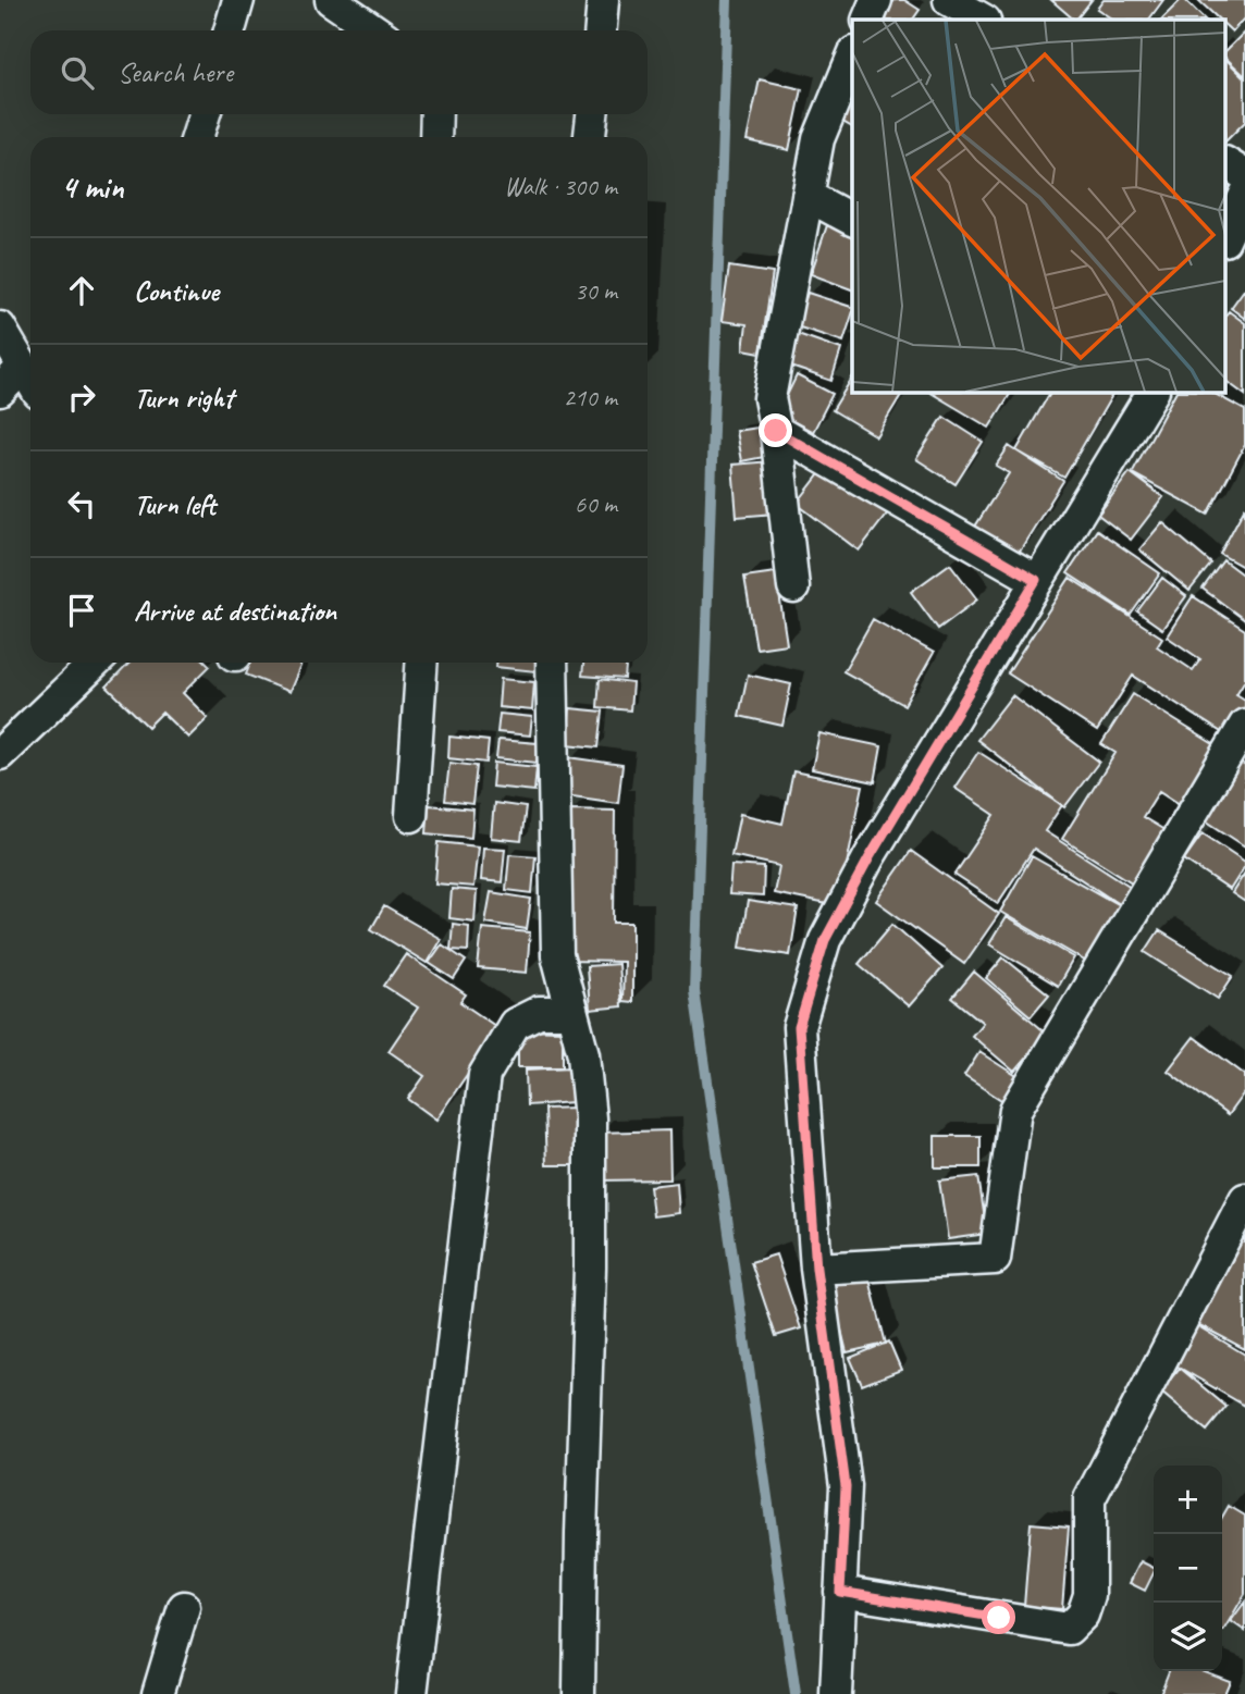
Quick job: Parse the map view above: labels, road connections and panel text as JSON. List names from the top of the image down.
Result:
{
  "page": {
    "search": "Search here",
    "heading": ["4 min", "Walk · 300 m"],
    "list": [
      ["Continue", "30 m"],
      ["Turn right", "210 m"],
      ["Turn left", "60 m"],
      "Arrive at destination"
    ],
    "map_buttons": ["+", "−"]
  }
}
